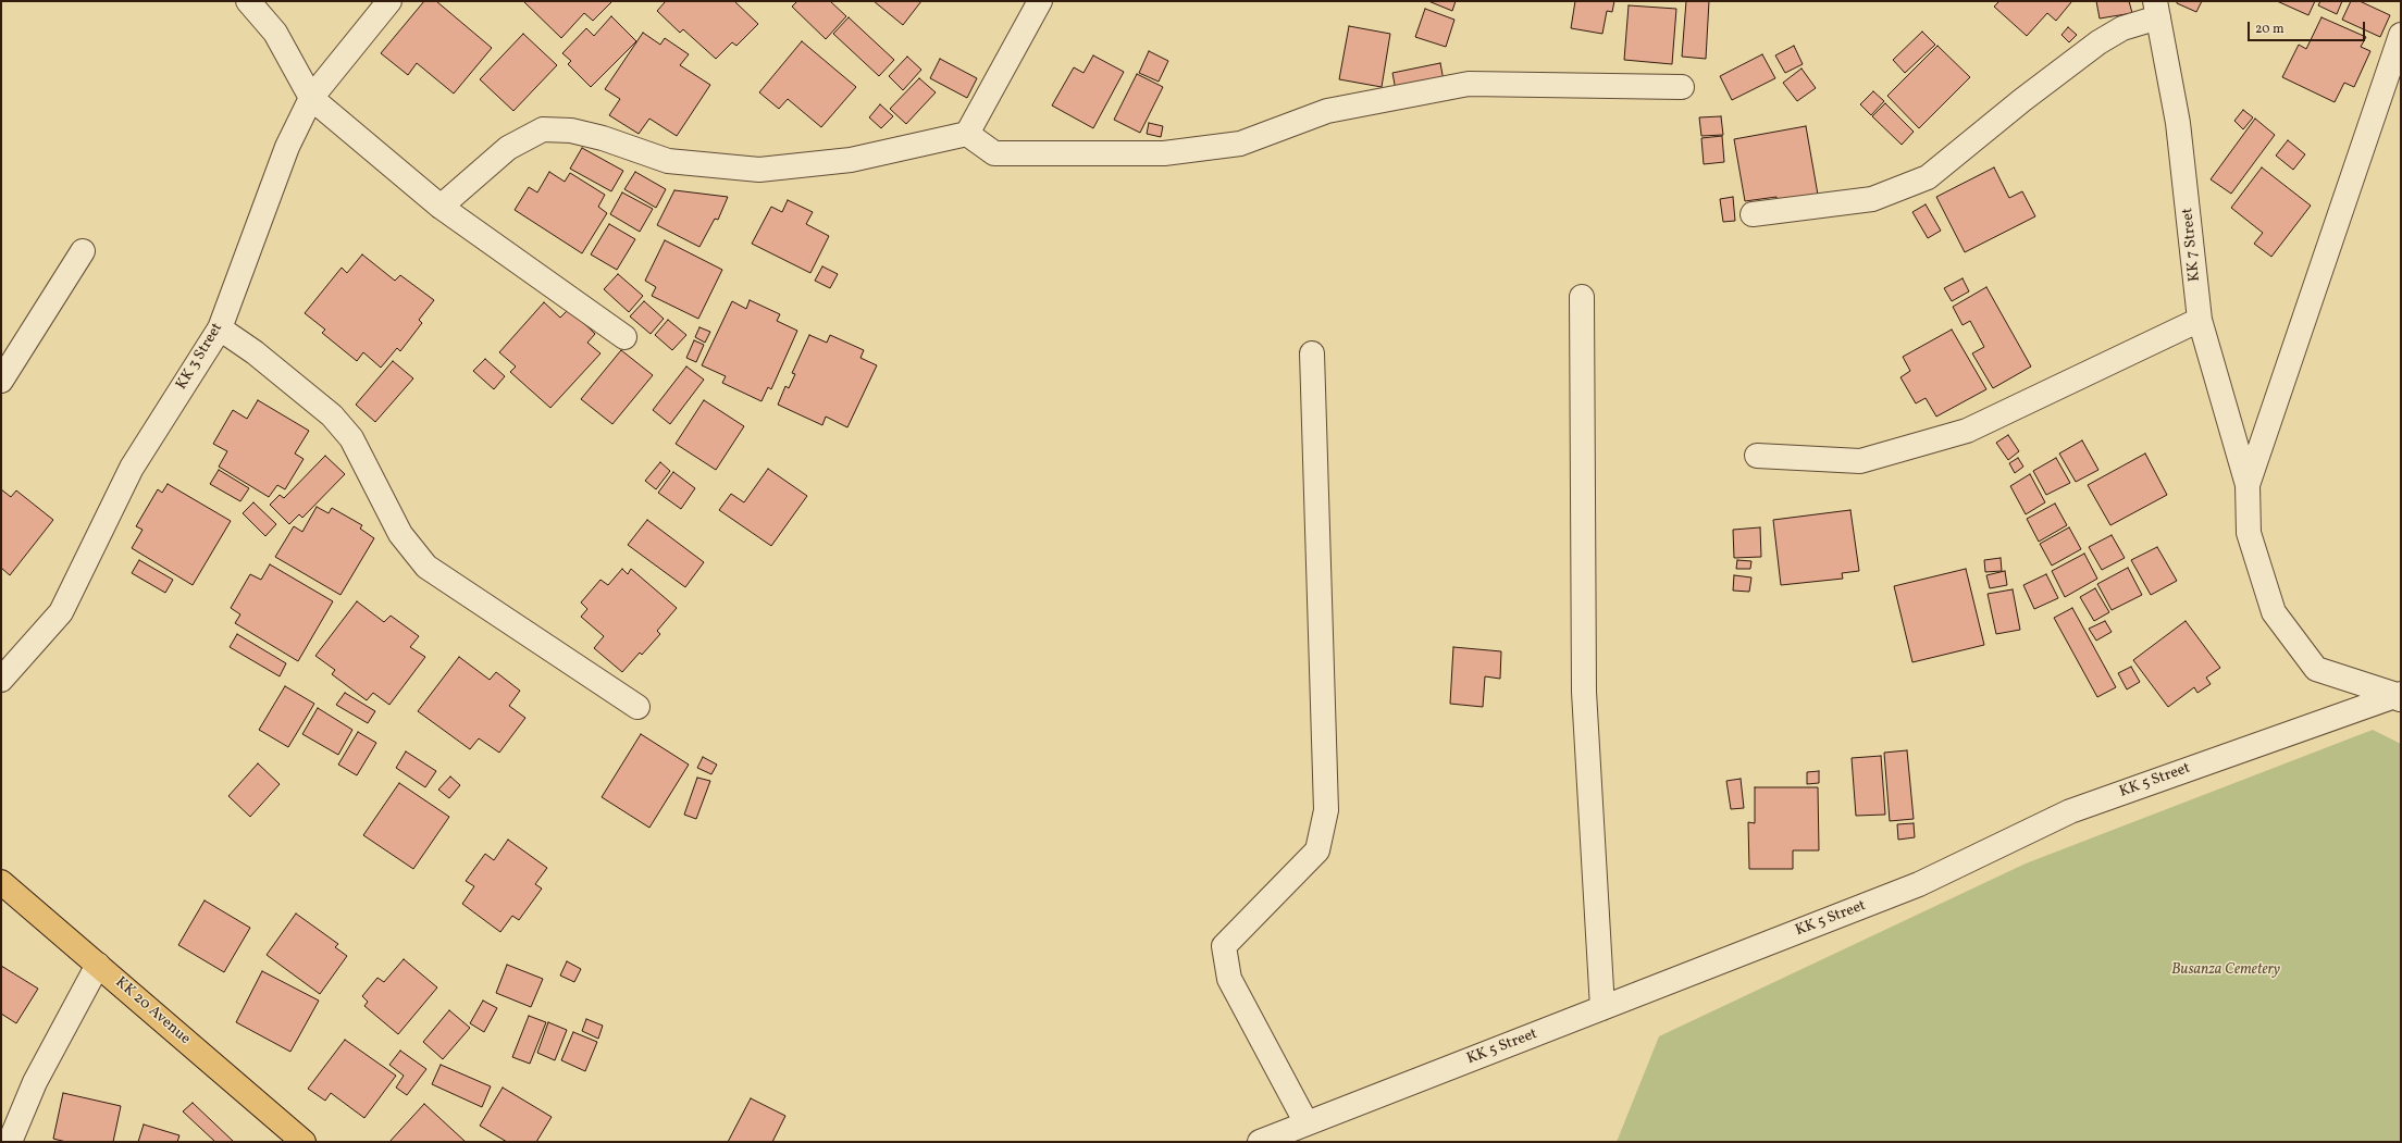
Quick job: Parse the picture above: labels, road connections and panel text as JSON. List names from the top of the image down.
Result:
{
  "streets": {
    "main road": ["KK 20 Avenue"],
    "street": ["KK 7 Street", "KK 3 Street", "KK 5 Street"]
  },
  "crossings": [
    ["KK 7 Street", "KK 5 Street"]
  ],
  "parks": ["Busanza Cemetery"],
  "scale_bar": "20 m"
}
